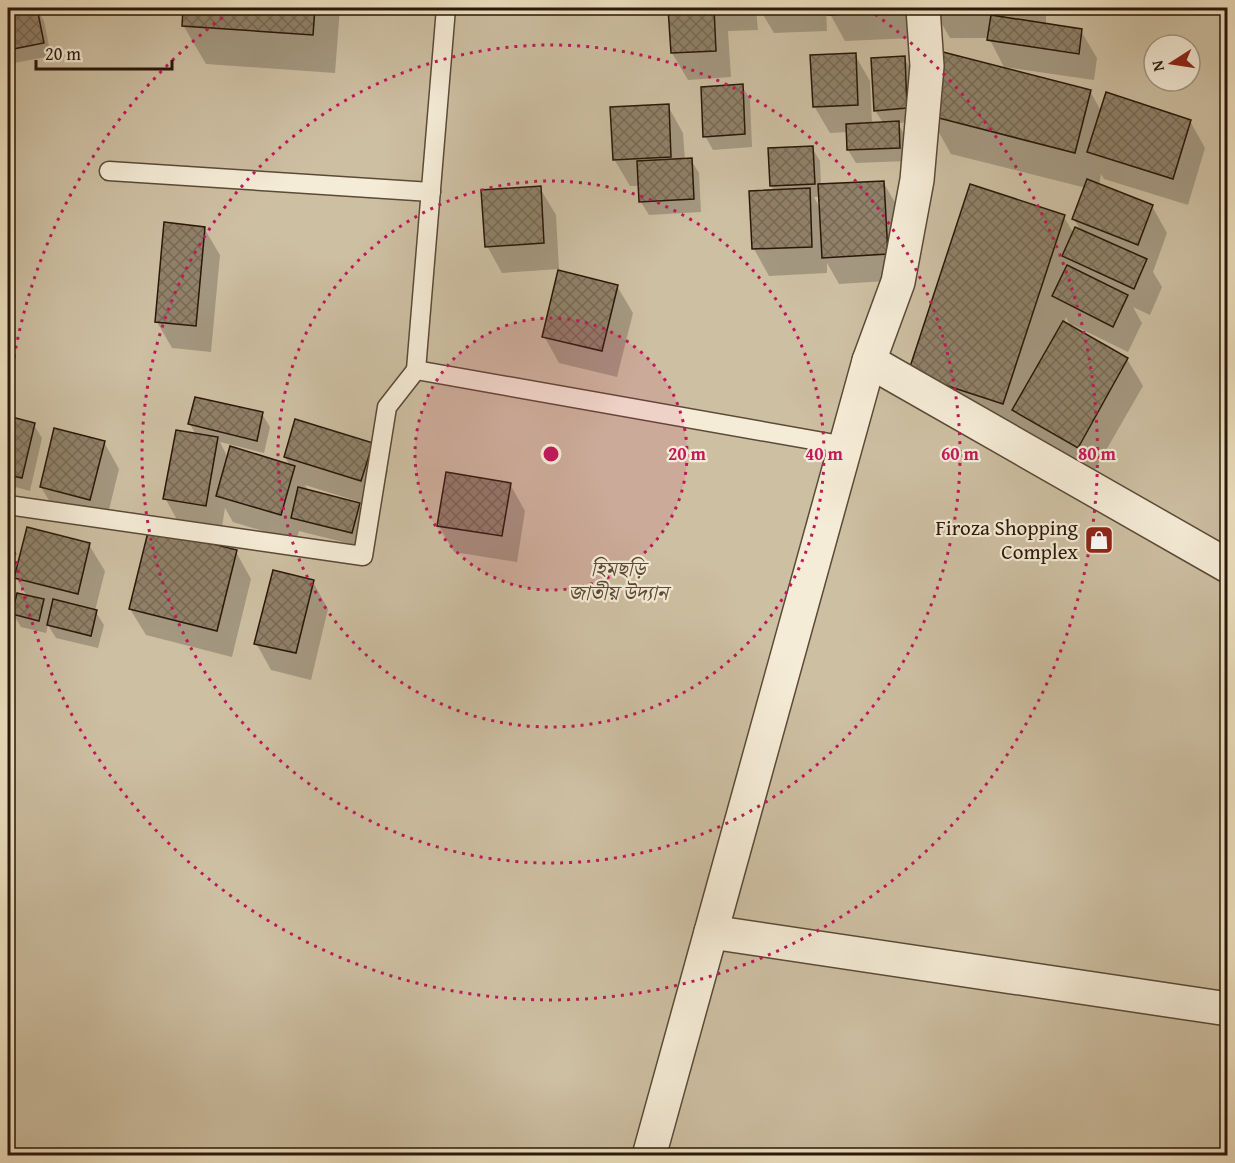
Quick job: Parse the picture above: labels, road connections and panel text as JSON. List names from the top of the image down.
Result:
{
  "parks": ["হিমছড়ি জাতীয় উদ্যান"],
  "places": {
    "shop": ["Firoza Shopping Complex"]
  },
  "scale_bar": "20 m",
  "north": "left",
  "rings": [
    "20 m",
    "40 m",
    "60 m",
    "80 m"
  ]
}
